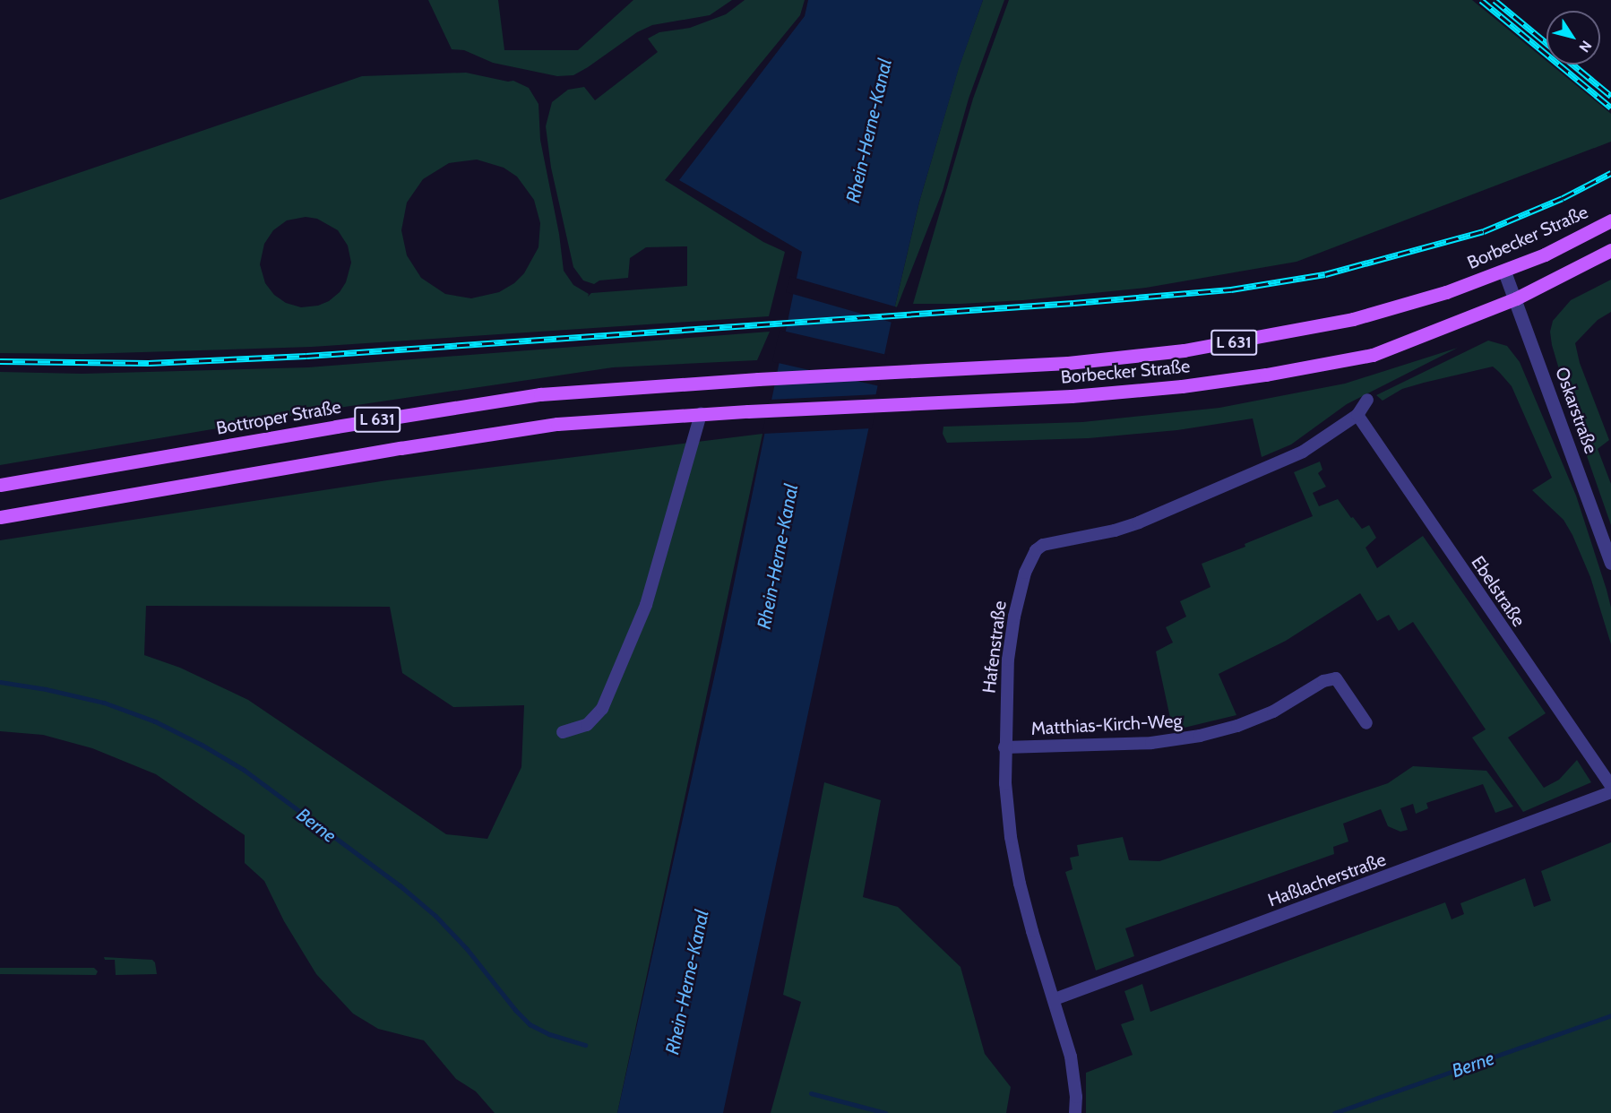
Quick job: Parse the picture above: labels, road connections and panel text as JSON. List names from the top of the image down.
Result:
{
  "streets": {
    "main road": ["Borbecker Straße", "L 631", "Bottroper Straße"],
    "street": [
      "Oskarstraße",
      "Ebelstraße",
      "Hafenstraße",
      "Matthias-Kirch-Weg",
      "Haßlacherstraße"
    ]
  },
  "crossings": [
    ["Borbecker Straße", "L 631"],
    ["Borbecker Straße", "Oskarstraße"],
    ["Borbecker Straße", "Bottroper Straße"],
    ["Ebelstraße", "Hafenstraße"],
    ["Hafenstraße", "Matthias-Kirch-Weg"],
    ["Hafenstraße", "Haßlacherstraße"]
  ],
  "water": ["Rhein-Herne-Kanal", "Berne"],
  "north": "bottom right"
}
